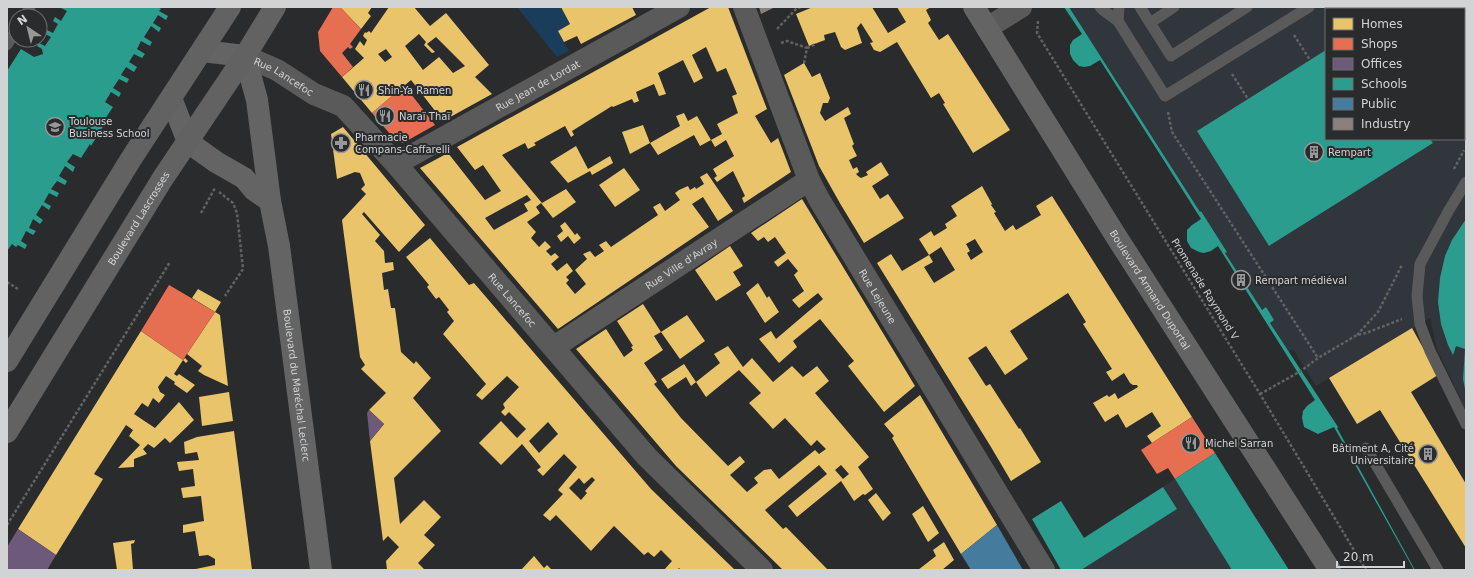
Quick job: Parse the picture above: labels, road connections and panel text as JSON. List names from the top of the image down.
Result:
{
  "streets": {
    "main road": ["Boulevard Lascrosses", "Boulevard Armand Duportal", "Boulevard du Maréchal Leclerc"],
    "street": [
      "Rue Lancefoc",
      "Rue Jean de Lordat",
      "Rue Ville d'Avray",
      "Rue Lejeune"
    ],
    "path": ["Promenade Raymond V"]
  },
  "crossings": [
    ["Rue Lancefoc", "Rue Jean de Lordat"],
    ["Rue Lancefoc", "Boulevard Lascrosses"],
    ["Rue Lancefoc", "Rue Ville d'Avray"],
    ["Rue Lancefoc", "Boulevard du Maréchal Leclerc"],
    ["Boulevard Lascrosses", "Boulevard du Maréchal Leclerc"],
    ["Rue Ville d'Avray", "Rue Lejeune"]
  ],
  "places": {
    "restaurant": ["Shin-Ya Ramen", "Naraï Thaï", "Michel Sarran"],
    "school or university": ["Toulouse Business School"],
    "pharmacy": ["Pharmacie Compans-Caffarelli"],
    "building": ["Rempart", "Rempart médiéval", "Bâtiment A, Cité Universitaire"]
  },
  "legend": [
    "Homes",
    "Shops",
    "Offices",
    "Schools",
    "Public",
    "Industry"
  ],
  "scale_bar": "20 m",
  "north": "top left"
}
